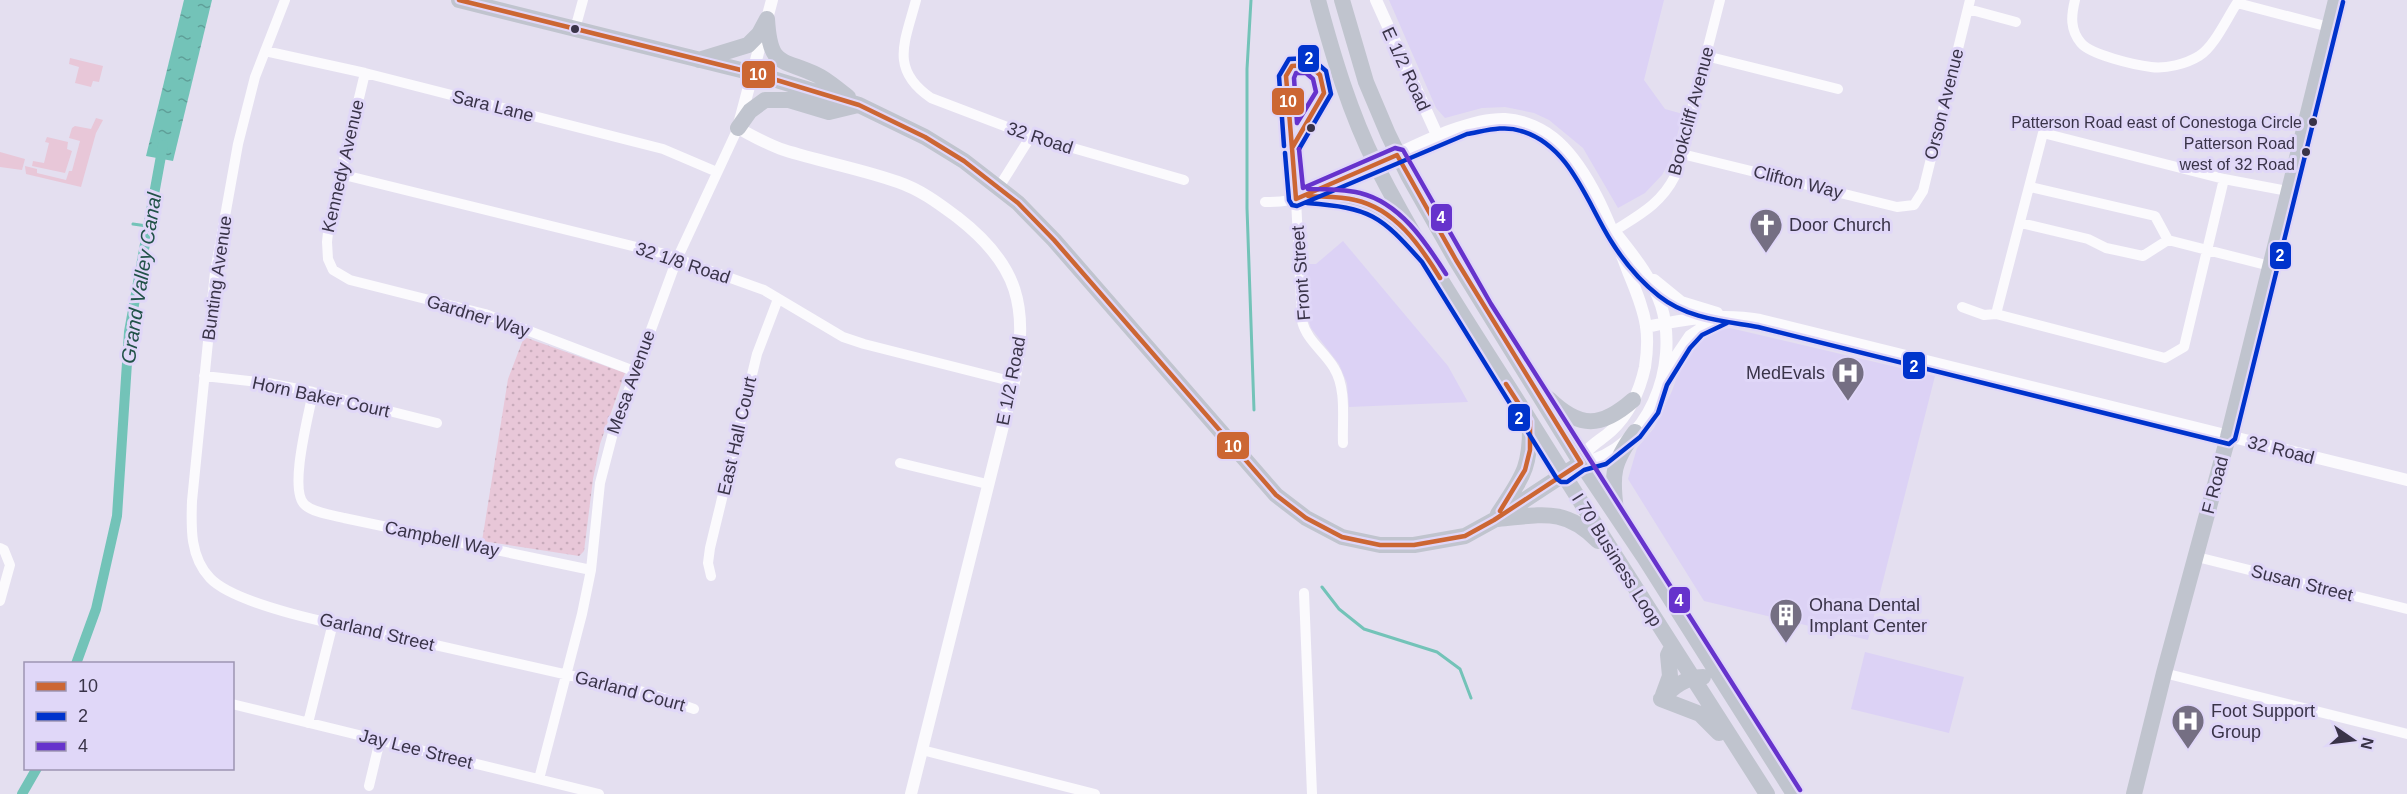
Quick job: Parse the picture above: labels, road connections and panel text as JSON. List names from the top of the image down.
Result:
{
  "streets": {
    "main road": ["F Road", "I 70 Business Loop"],
    "street": [
      "E 1/2 Road",
      "Orson Avenue",
      "Sara Lane",
      "Bookcliff Avenue",
      "32 Road",
      "Kennedy Avenue",
      "Clifton Way",
      "32 1/8 Road",
      "Front Street",
      "Bunting Avenue",
      "Gardner Way",
      "Mesa Avenue",
      "Horn Baker Court",
      "East Hall Court",
      "Campbell Way",
      "Susan Street",
      "Garland Street",
      "Garland Court",
      "Jay Lee Street"
    ]
  },
  "crossings": [
    ["E 1/2 Road", "32 1/8 Road"],
    ["E 1/2 Road", "Mesa Avenue"],
    ["Orson Avenue", "Clifton Way"],
    ["Sara Lane", "Kennedy Avenue"],
    ["Sara Lane", "Bunting Avenue"],
    ["Sara Lane", "Mesa Avenue"],
    ["Bookcliff Avenue", "Clifton Way"],
    ["32 Road", "F Road"],
    ["Kennedy Avenue", "32 1/8 Road"],
    ["Kennedy Avenue", "Gardner Way"],
    ["32 1/8 Road", "Mesa Avenue"],
    ["32 1/8 Road", "East Hall Court"],
    ["Bunting Avenue", "Horn Baker Court"],
    ["Bunting Avenue", "Garland Street"],
    ["Gardner Way", "Mesa Avenue"],
    ["Mesa Avenue", "Campbell Way"],
    ["Mesa Avenue", "Garland Street"],
    ["Mesa Avenue", "Garland Court"],
    ["Mesa Avenue", "Jay Lee Street"],
    ["Horn Baker Court", "Campbell Way"],
    ["F Road", "Susan Street"],
    ["Garland Street", "Garland Court"]
  ],
  "water": ["Grand Valley Canal"],
  "places": {
    "other": ["Patterson Road east of Conestoga Circle", "Patterson Road west of 32 Road"],
    "church": ["Door Church"],
    "hospital": ["MedEvals", "Foot Support Group"],
    "building": ["Ohana Dental Implant Center"]
  },
  "lines": ["transit line 10", "transit line 2", "transit line 4"],
  "legend": ["10", "2", "4"],
  "north": "right"
}
